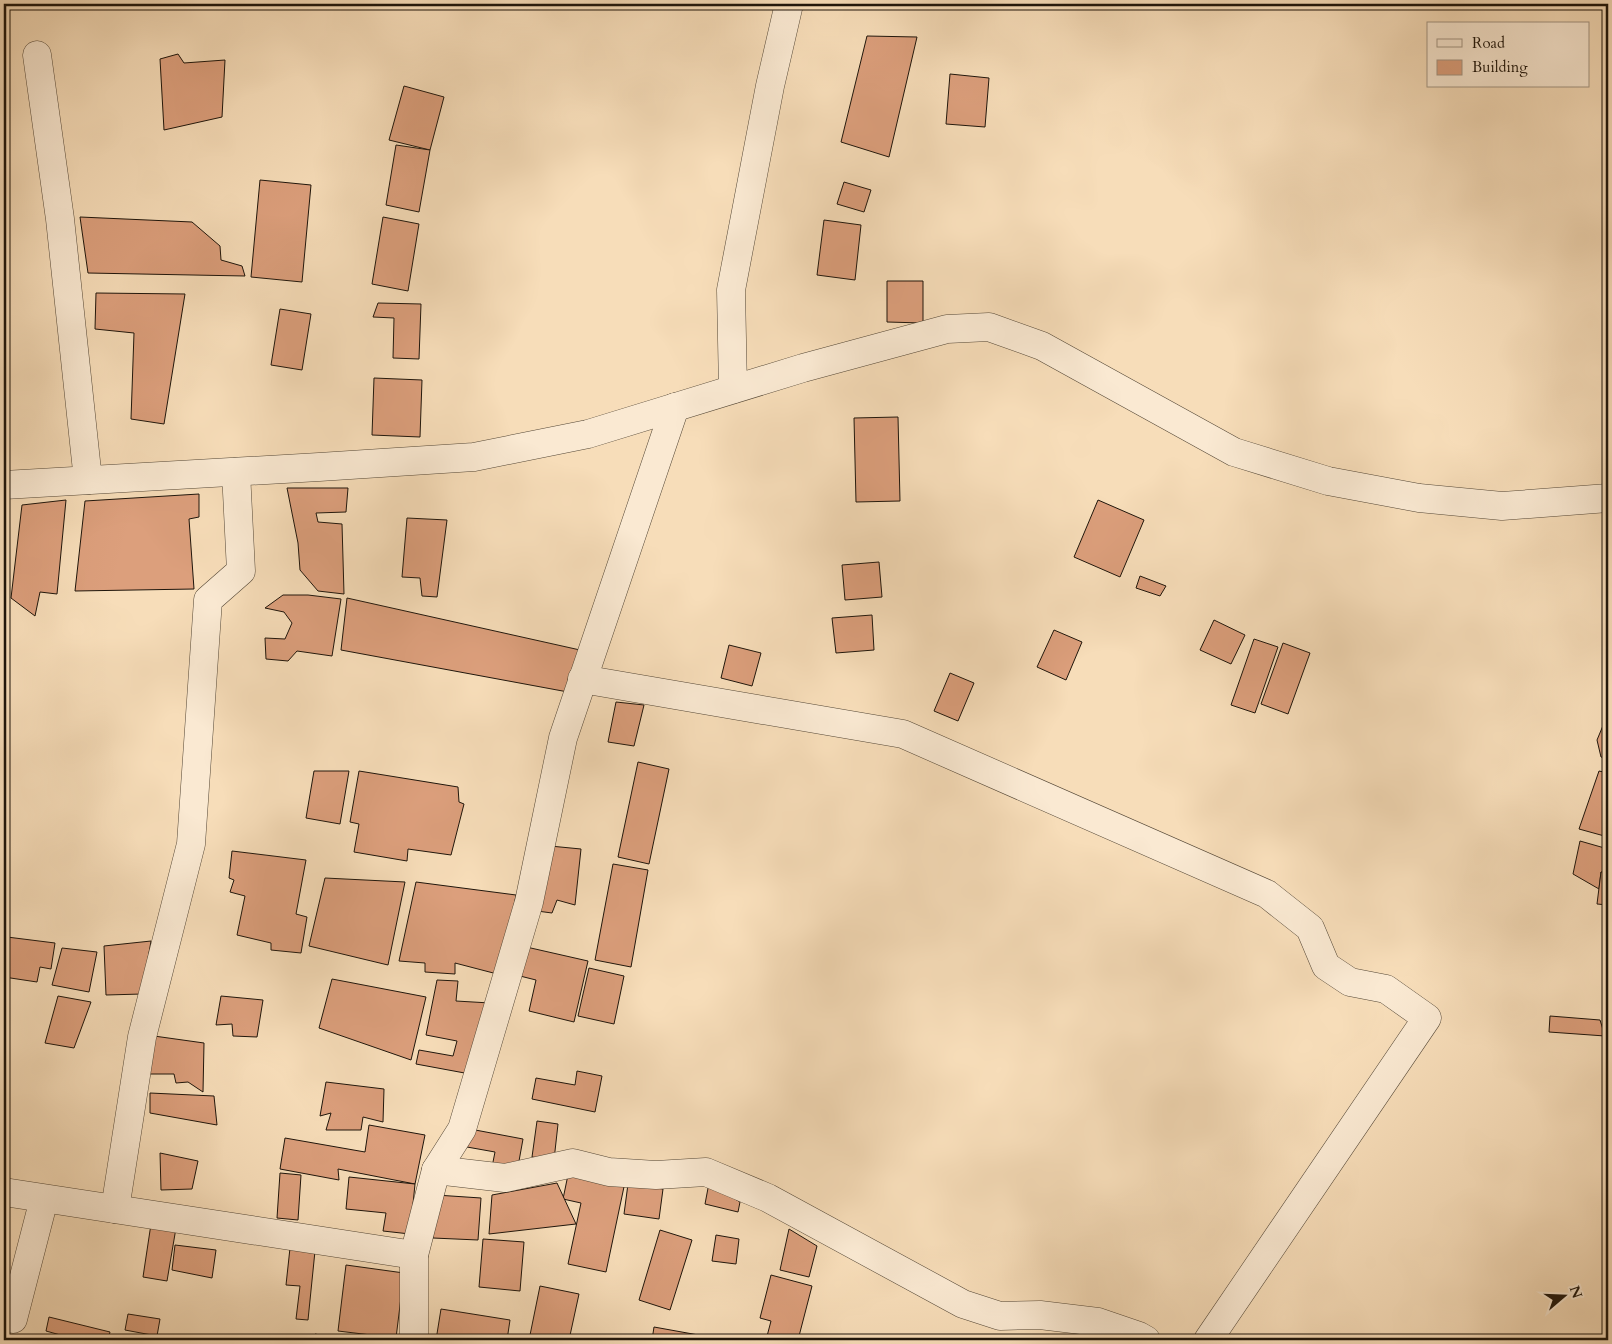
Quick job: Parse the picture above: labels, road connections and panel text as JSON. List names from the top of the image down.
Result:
{
  "legend": ["Road", "Building"],
  "north": "right"
}
